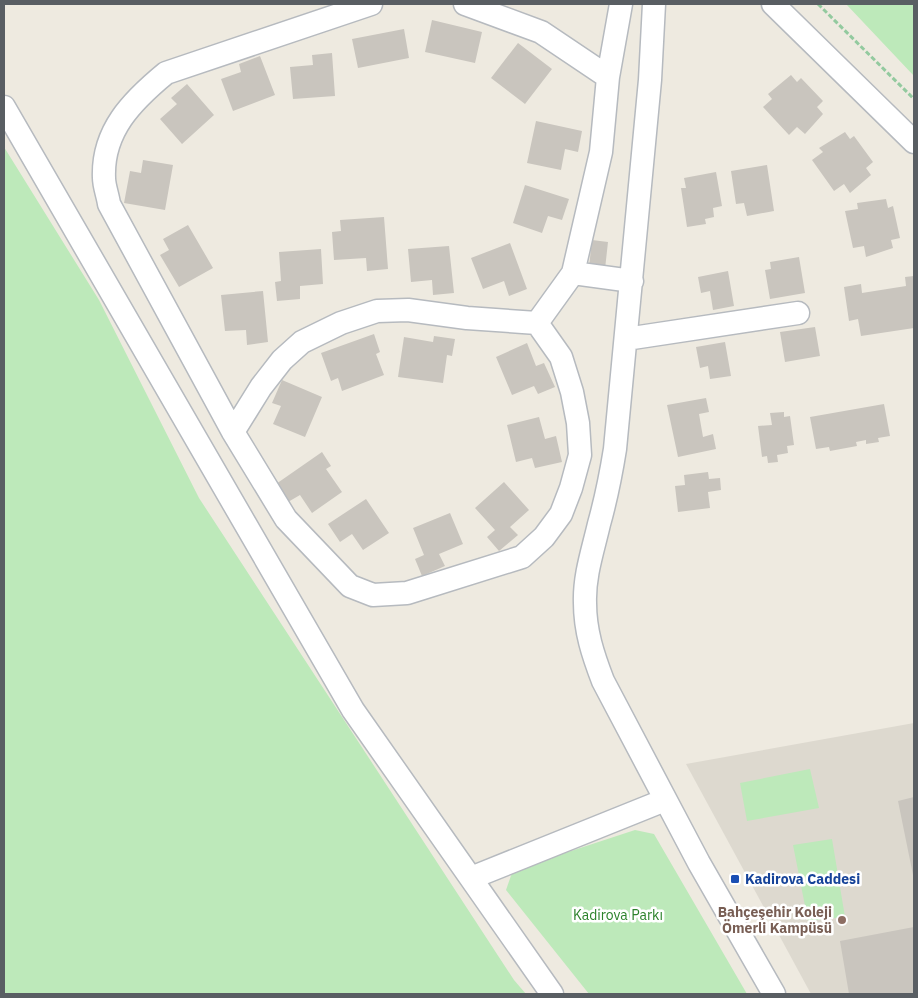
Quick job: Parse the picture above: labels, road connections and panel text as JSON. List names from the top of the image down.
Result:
{
  "parks": ["Kadirova Parkı"],
  "places": {
    "transit": ["Kadirova Caddesi"],
    "other": ["Bahçeşehir Koleji Ömerli Kampüsü"]
  }
}
